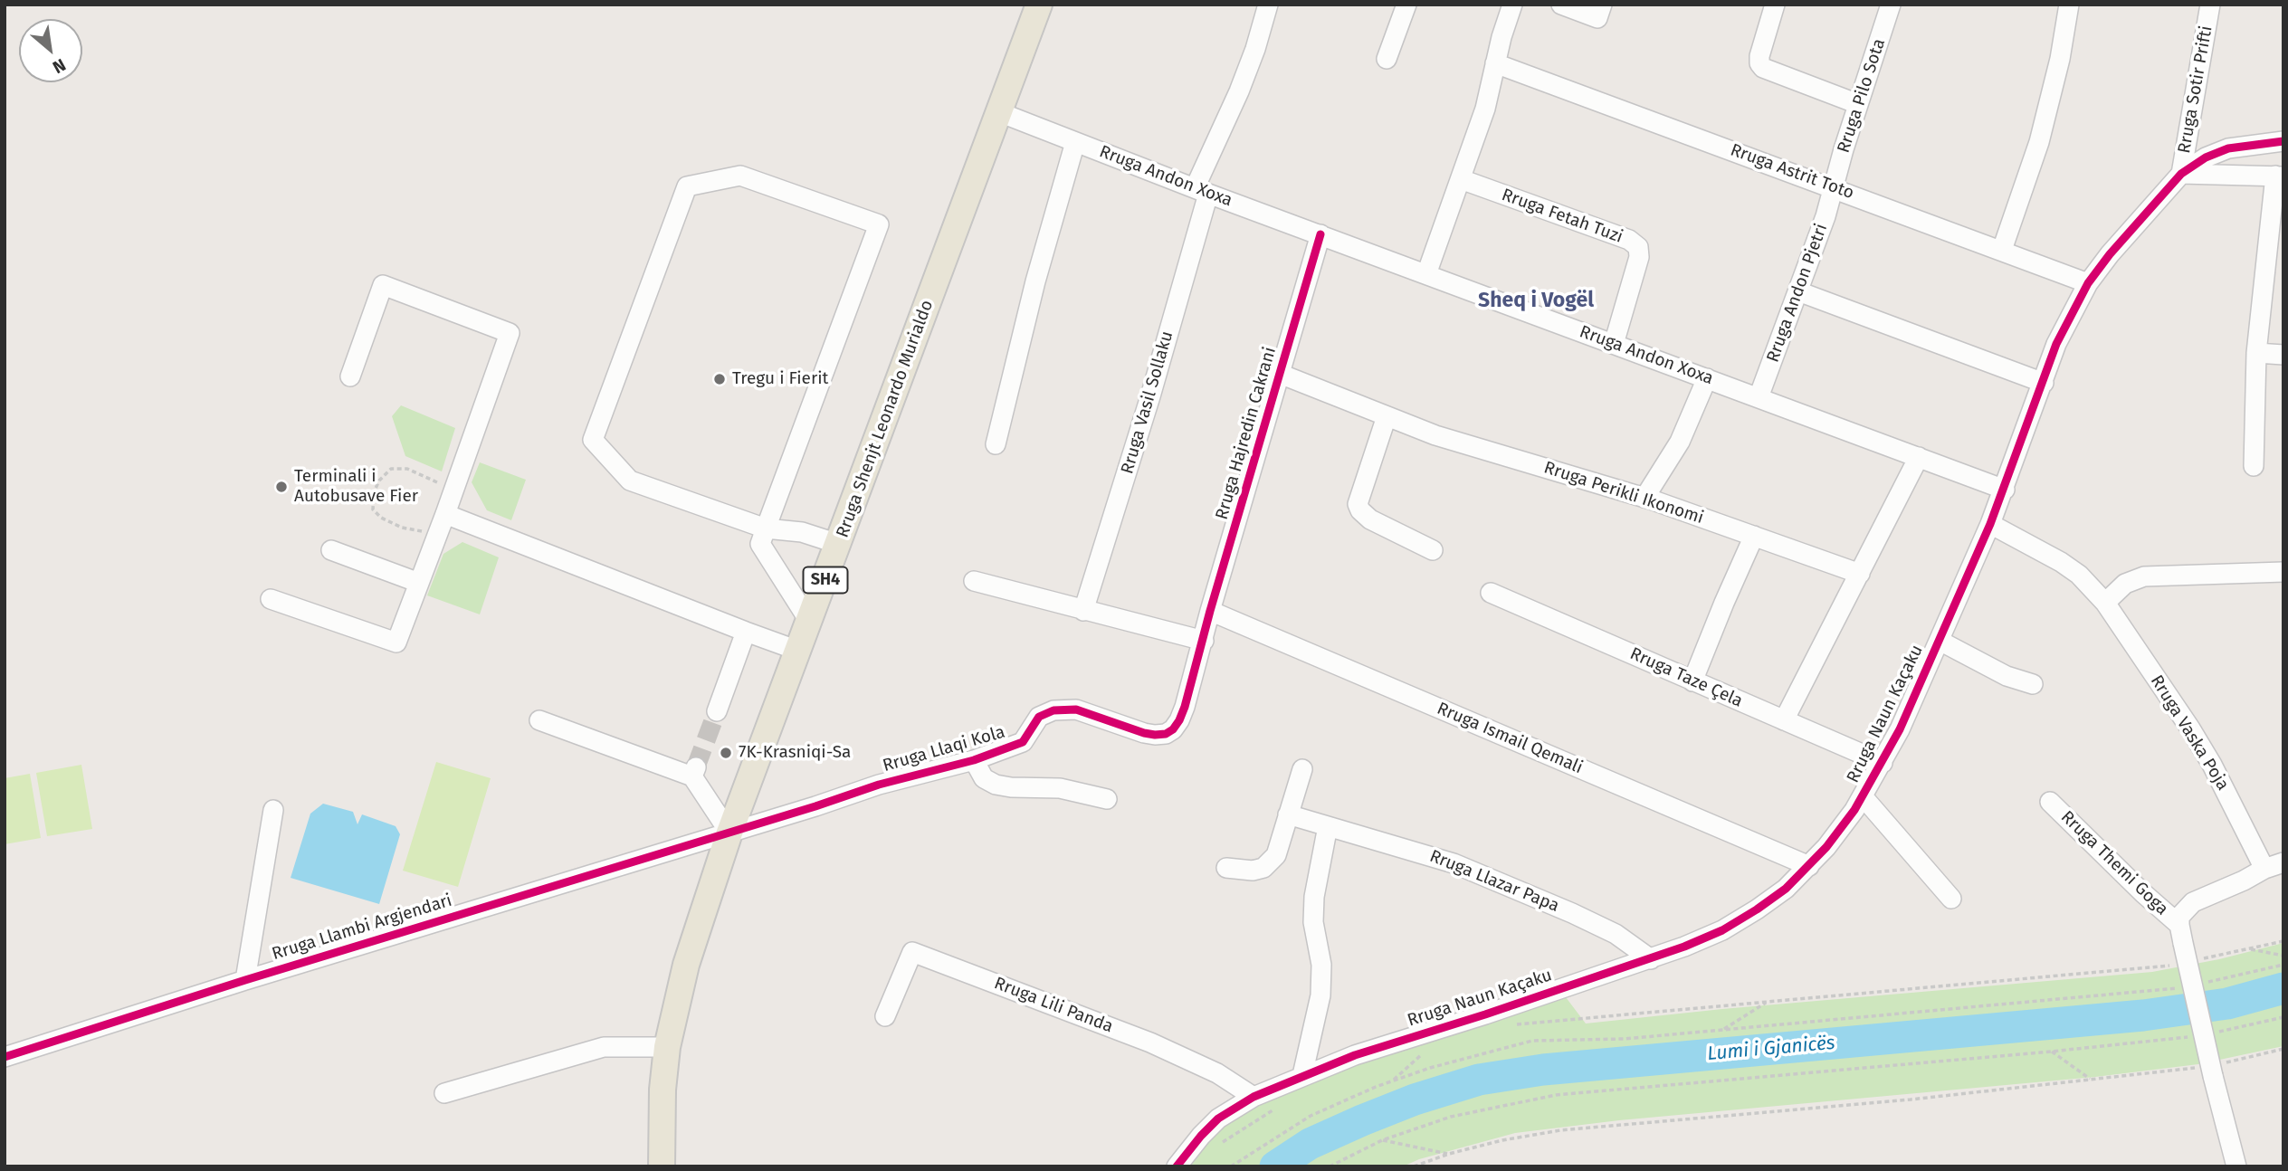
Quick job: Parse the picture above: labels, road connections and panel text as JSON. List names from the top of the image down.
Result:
{
  "streets": {
    "main road": ["Rruga Shenjt Leonardo Murialdo", "SH4"],
    "street": [
      "Rruga Sotir Prifti",
      "Rruga Pilo Sota",
      "Rruga Astrit Toto",
      "Rruga Andon Xoxa",
      "Rruga Fetah Tuzi",
      "Rruga Andon Pjetri",
      "Rruga Vasil Sollaku",
      "Rruga Hajredin Cakrani",
      "Rruga Perikli Ikonomi",
      "Rruga Taze Çela",
      "Rruga Naun Kaçaku",
      "Rruga Vaska Poja",
      "Rruga Ismail Qemali",
      "Rruga Llaqi Kola",
      "Rruga Themi Goga",
      "Rruga Llazar Papa",
      "Rruga Llambi Argjendari",
      "Rruga Lili Panda"
    ]
  },
  "crossings": [
    ["Rruga Sotir Prifti", "Rruga Naun Kaçaku"],
    ["Rruga Pilo Sota", "Rruga Astrit Toto"],
    ["Rruga Pilo Sota", "Rruga Andon Pjetri"],
    ["Rruga Astrit Toto", "Rruga Andon Pjetri"],
    ["Rruga Astrit Toto", "Rruga Naun Kaçaku"],
    ["Rruga Andon Xoxa", "Rruga Fetah Tuzi"],
    ["Rruga Andon Xoxa", "Rruga Andon Pjetri"],
    ["Rruga Andon Xoxa", "Rruga Vasil Sollaku"],
    ["Rruga Andon Xoxa", "Rruga Shenjt Leonardo Murialdo"],
    ["Rruga Andon Xoxa", "Rruga Hajredin Cakrani"],
    ["Rruga Andon Xoxa", "Rruga Naun Kaçaku"],
    ["Rruga Shenjt Leonardo Murialdo", "Rruga Llaqi Kola"],
    ["Rruga Shenjt Leonardo Murialdo", "Rruga Llambi Argjendari"],
    ["Rruga Hajredin Cakrani", "Rruga Perikli Ikonomi"],
    ["Rruga Hajredin Cakrani", "Rruga Ismail Qemali"],
    ["Rruga Hajredin Cakrani", "Rruga Llaqi Kola"],
    ["Rruga Taze Çela", "Rruga Naun Kaçaku"],
    ["Rruga Naun Kaçaku", "Rruga Vaska Poja"],
    ["Rruga Naun Kaçaku", "Rruga Ismail Qemali"],
    ["Rruga Naun Kaçaku", "Rruga Llazar Papa"],
    ["Rruga Naun Kaçaku", "Rruga Lili Panda"],
    ["Rruga Vaska Poja", "Rruga Themi Goga"],
    ["Rruga Llaqi Kola", "Rruga Llambi Argjendari"]
  ],
  "districts": ["Sheq i Vogël"],
  "water": ["Lumi i Gjanicës"],
  "places": ["Tregu i Fierit", "Terminali i Autobusave Fier", "7K-Krasniqi-Sa"],
  "north": "bottom right"
}
